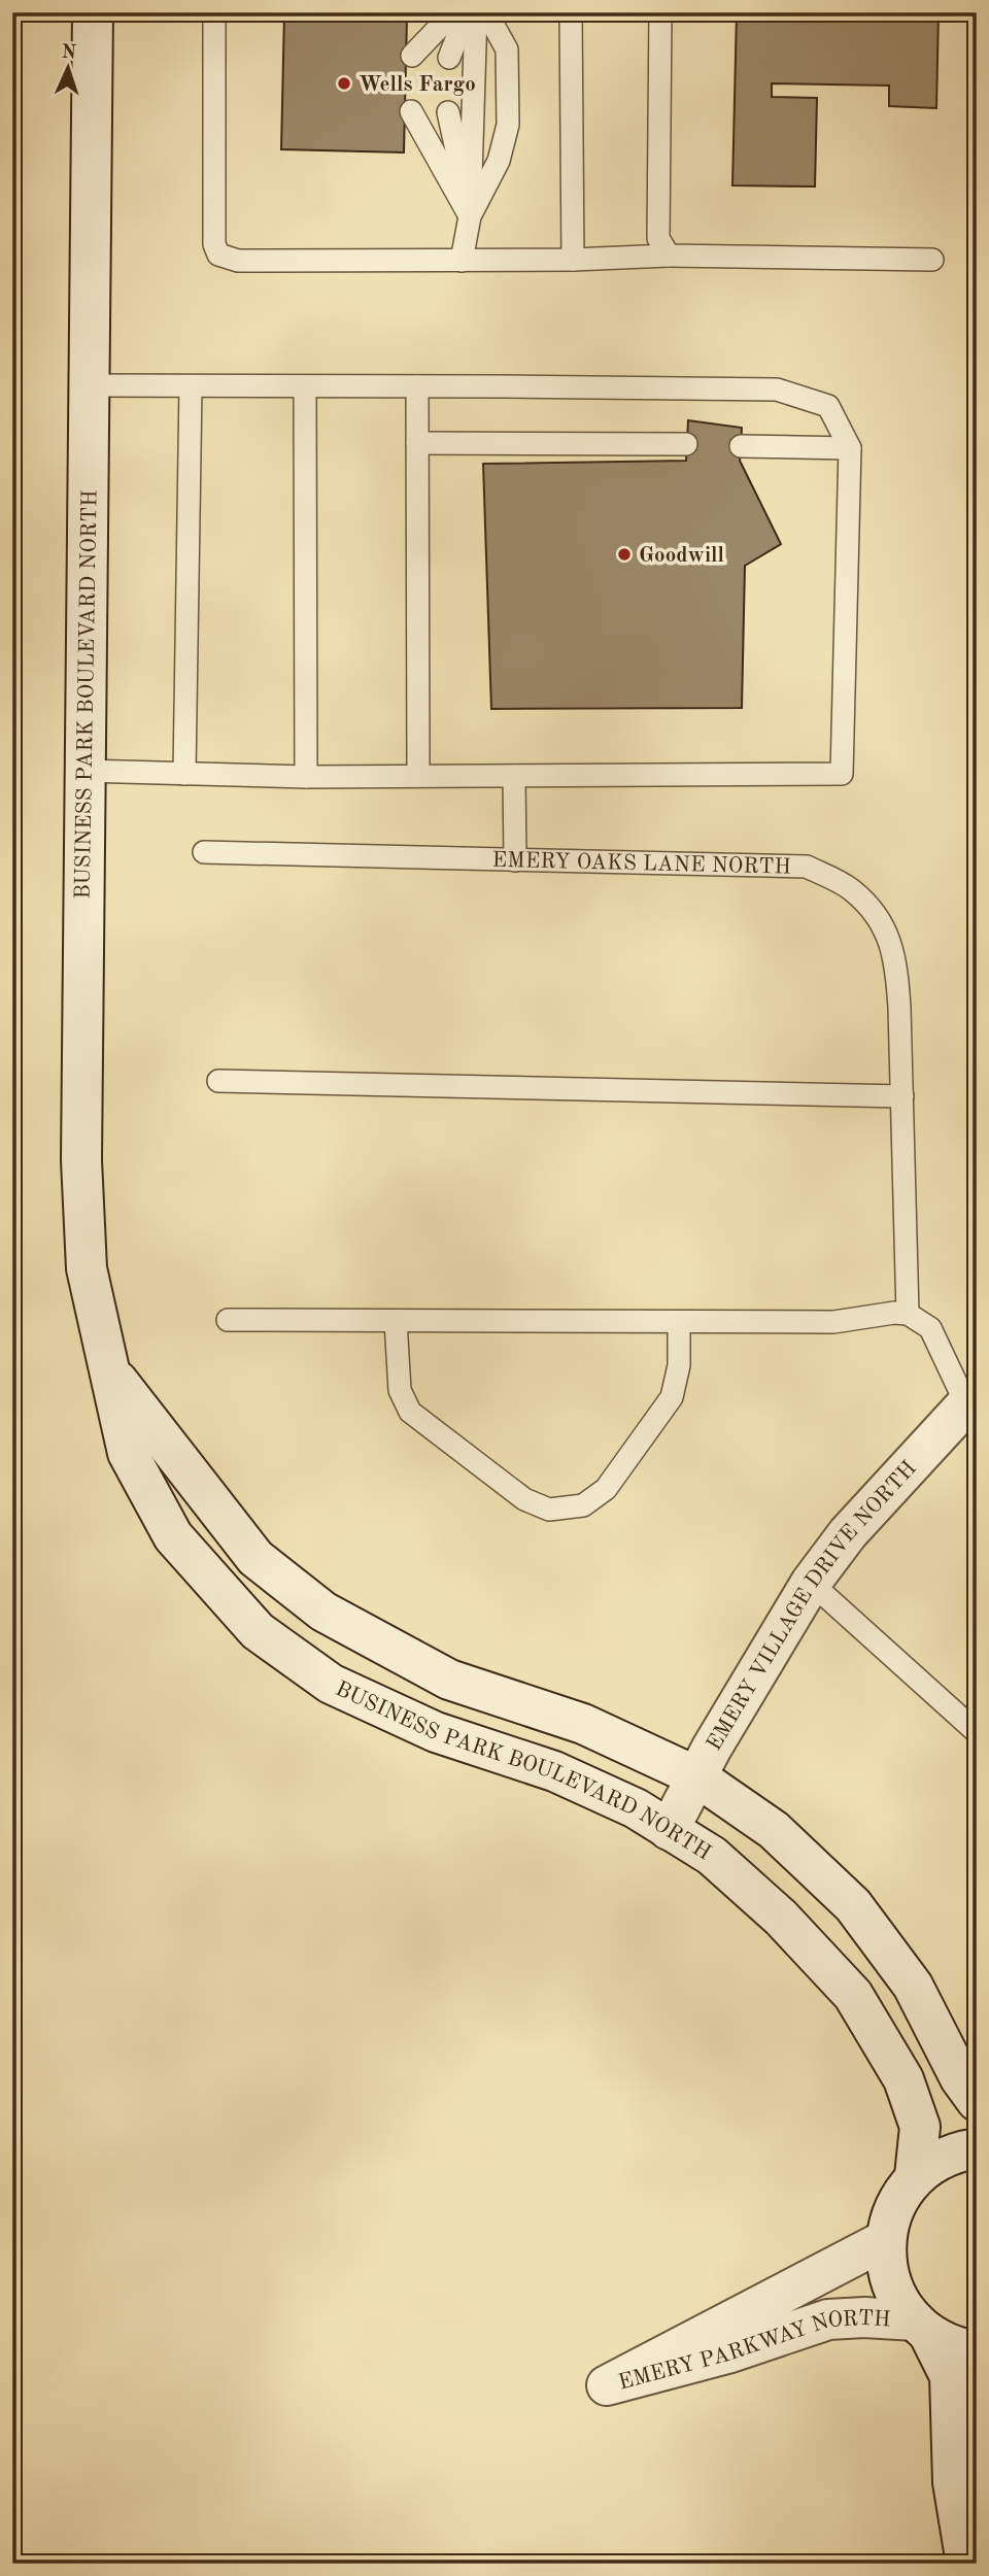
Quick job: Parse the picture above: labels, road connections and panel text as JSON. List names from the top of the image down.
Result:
{
  "streets": {
    "street": ["BUSINESS PARK BOULEVARD NORTH", "EMERY VILLAGE DRIVE NORTH", "EMERY PARKWAY NORTH"],
    "lane": ["EMERY OAKS LANE NORTH"]
  },
  "crossings": [
    ["BUSINESS PARK BOULEVARD NORTH", "EMERY VILLAGE DRIVE NORTH"]
  ],
  "places": ["Wells Fargo", "Goodwill"],
  "north": "top"
}
